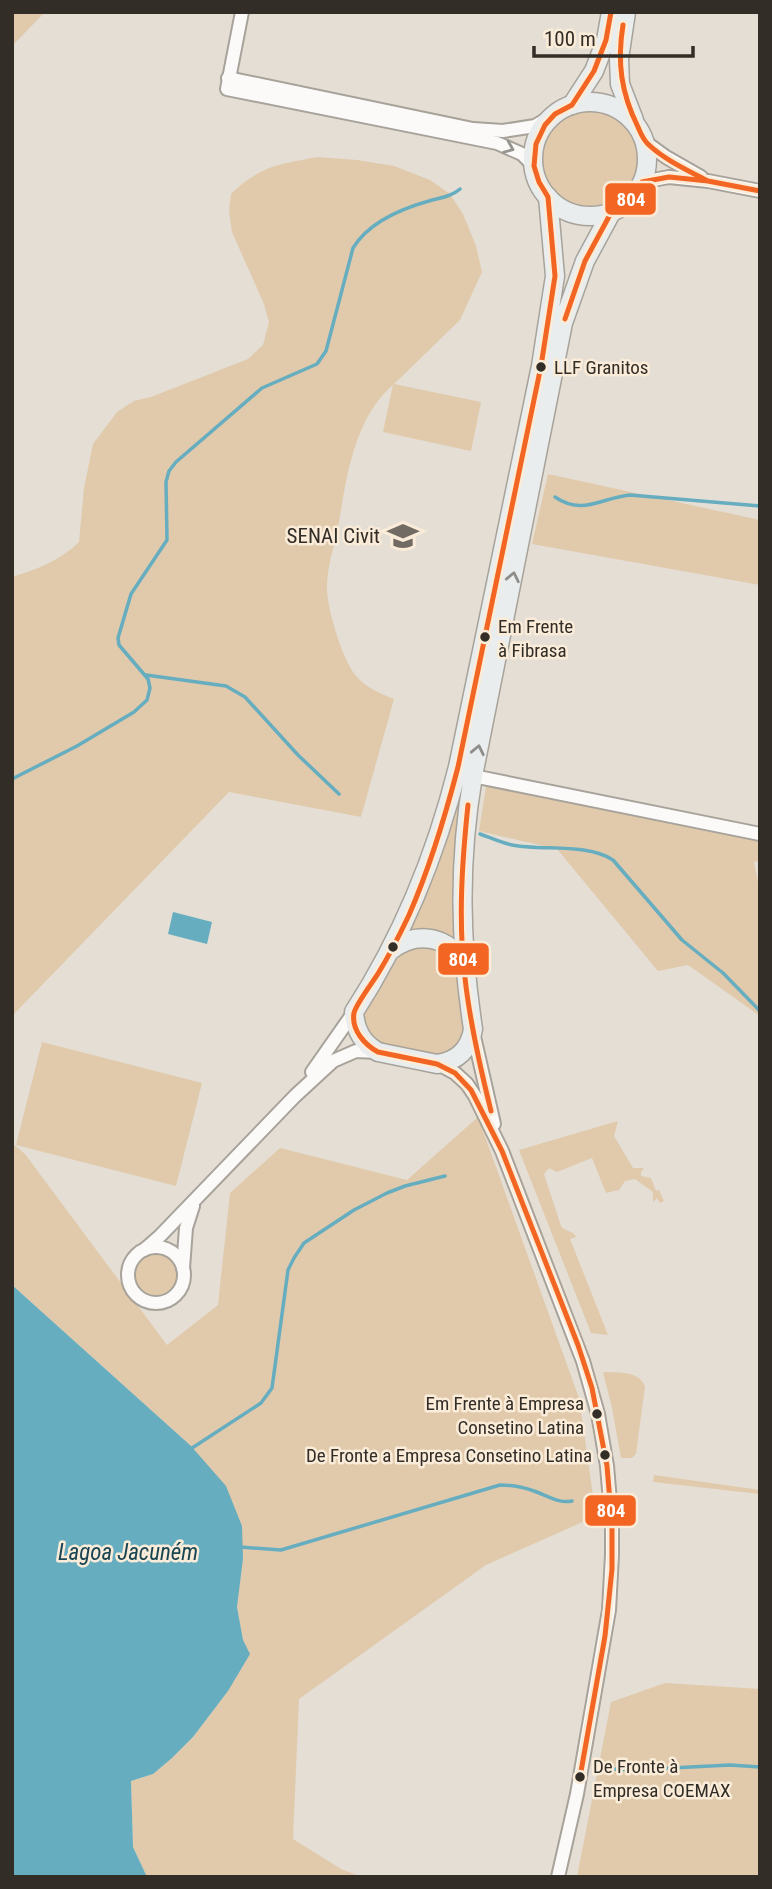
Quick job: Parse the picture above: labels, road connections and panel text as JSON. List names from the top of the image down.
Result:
{
  "water": ["Lagoa Jacuném"],
  "places": {
    "other": [
      "LLF Granitos",
      "Em Frente à Fibrasa",
      "Em Frente à Empresa Consetino Latina",
      "De Fronte a Empresa Consetino Latina",
      "De Fronte à Empresa COEMAX"
    ],
    "school or university": ["SENAI Civit"]
  },
  "lines": ["transit line 804"],
  "scale_bar": "100 m"
}
